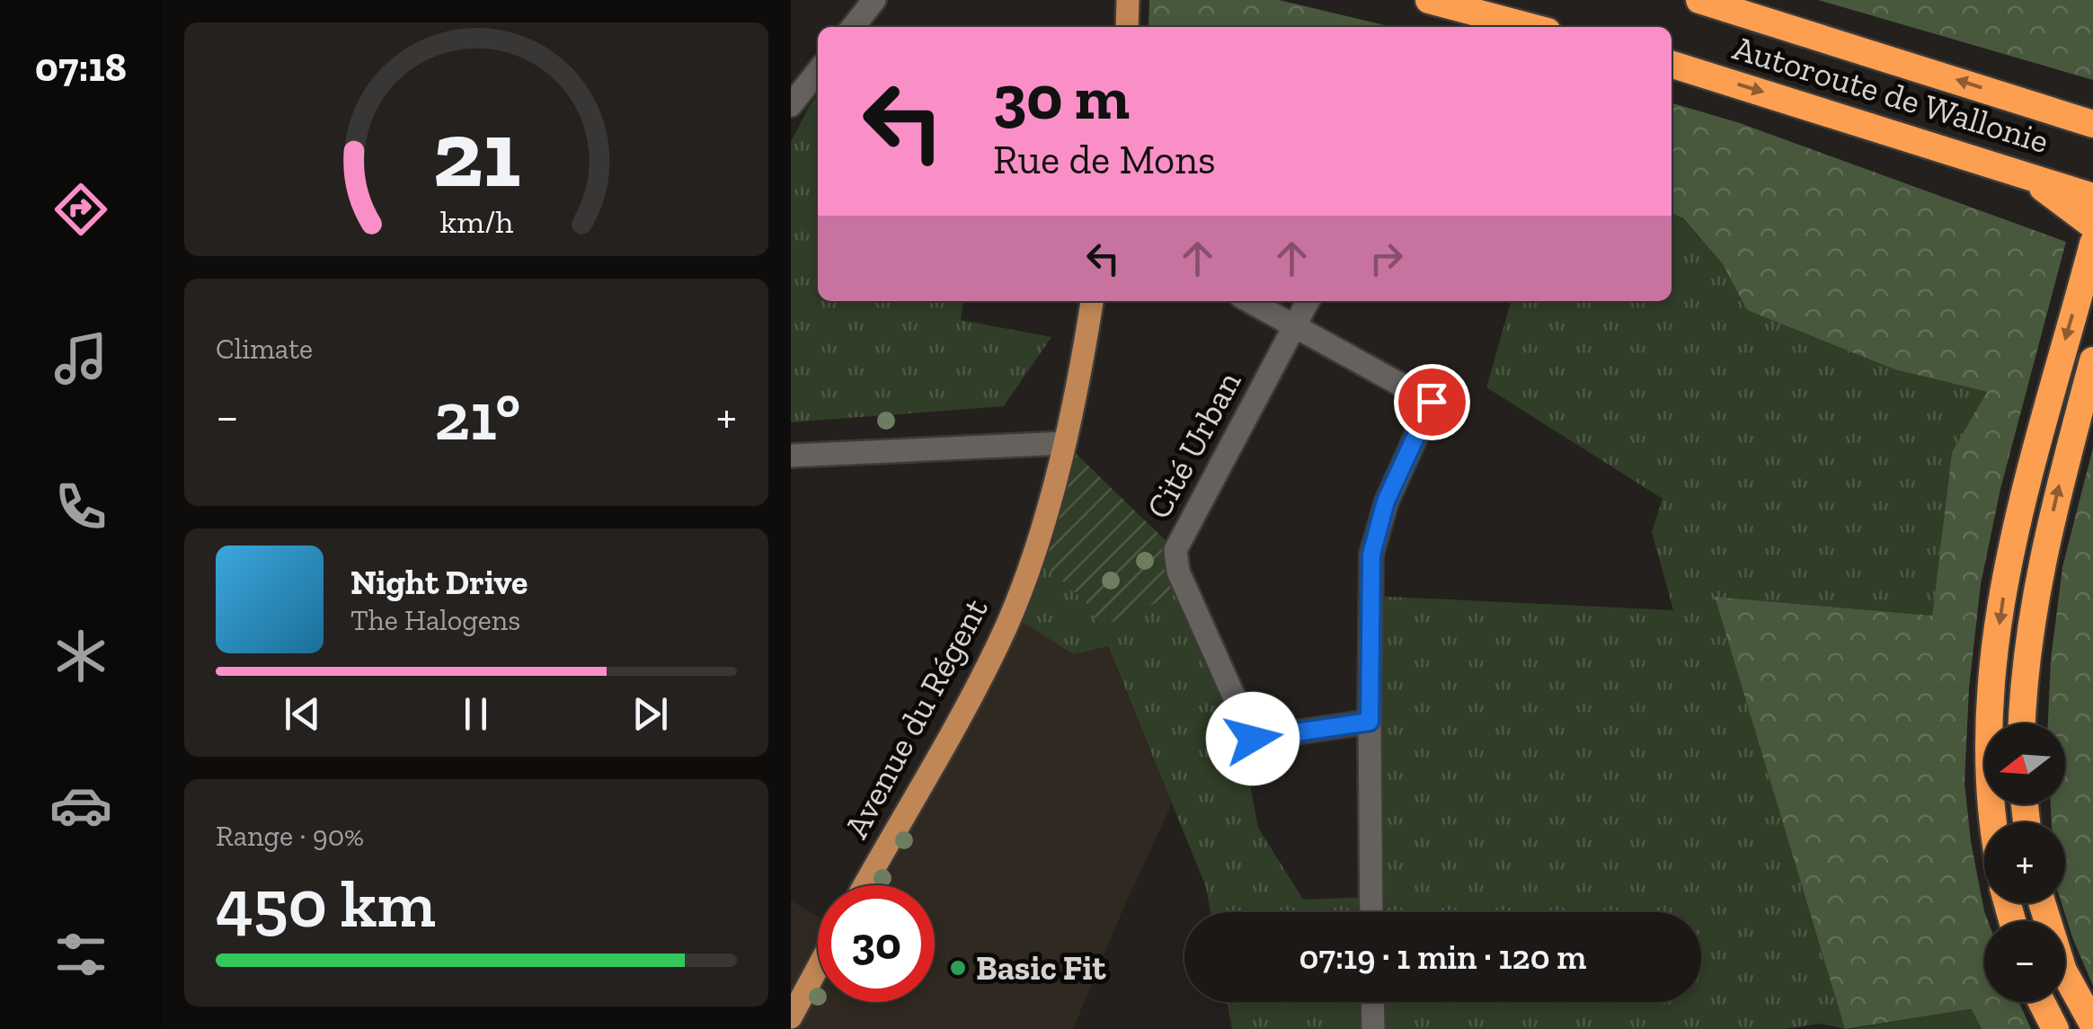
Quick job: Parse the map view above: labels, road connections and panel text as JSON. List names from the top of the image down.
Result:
{
  "streets": {
    "highway": ["Autoroute de Wallonie"],
    "main road": ["Avenue du Régent"],
    "street": ["Cité Urban"]
  },
  "places": ["Basic Fit"],
  "north": "left",
  "page": {
    "tabs": "07:18",
    "turn": ["30 m", "Rue de Mons"],
    "tile": [
      "Climate",
      ["Range · 90%", "450 km"]
    ],
    "heat": ["−", "21°", "+"],
    "song": ["Night Drive", "The Halogens"],
    "map_buttons": ["+", "−"],
    "limit": "30",
    "trip": "07:19 · 1 min · 120 m",
    "gauge": ["21", "km/h"]
  }
}
